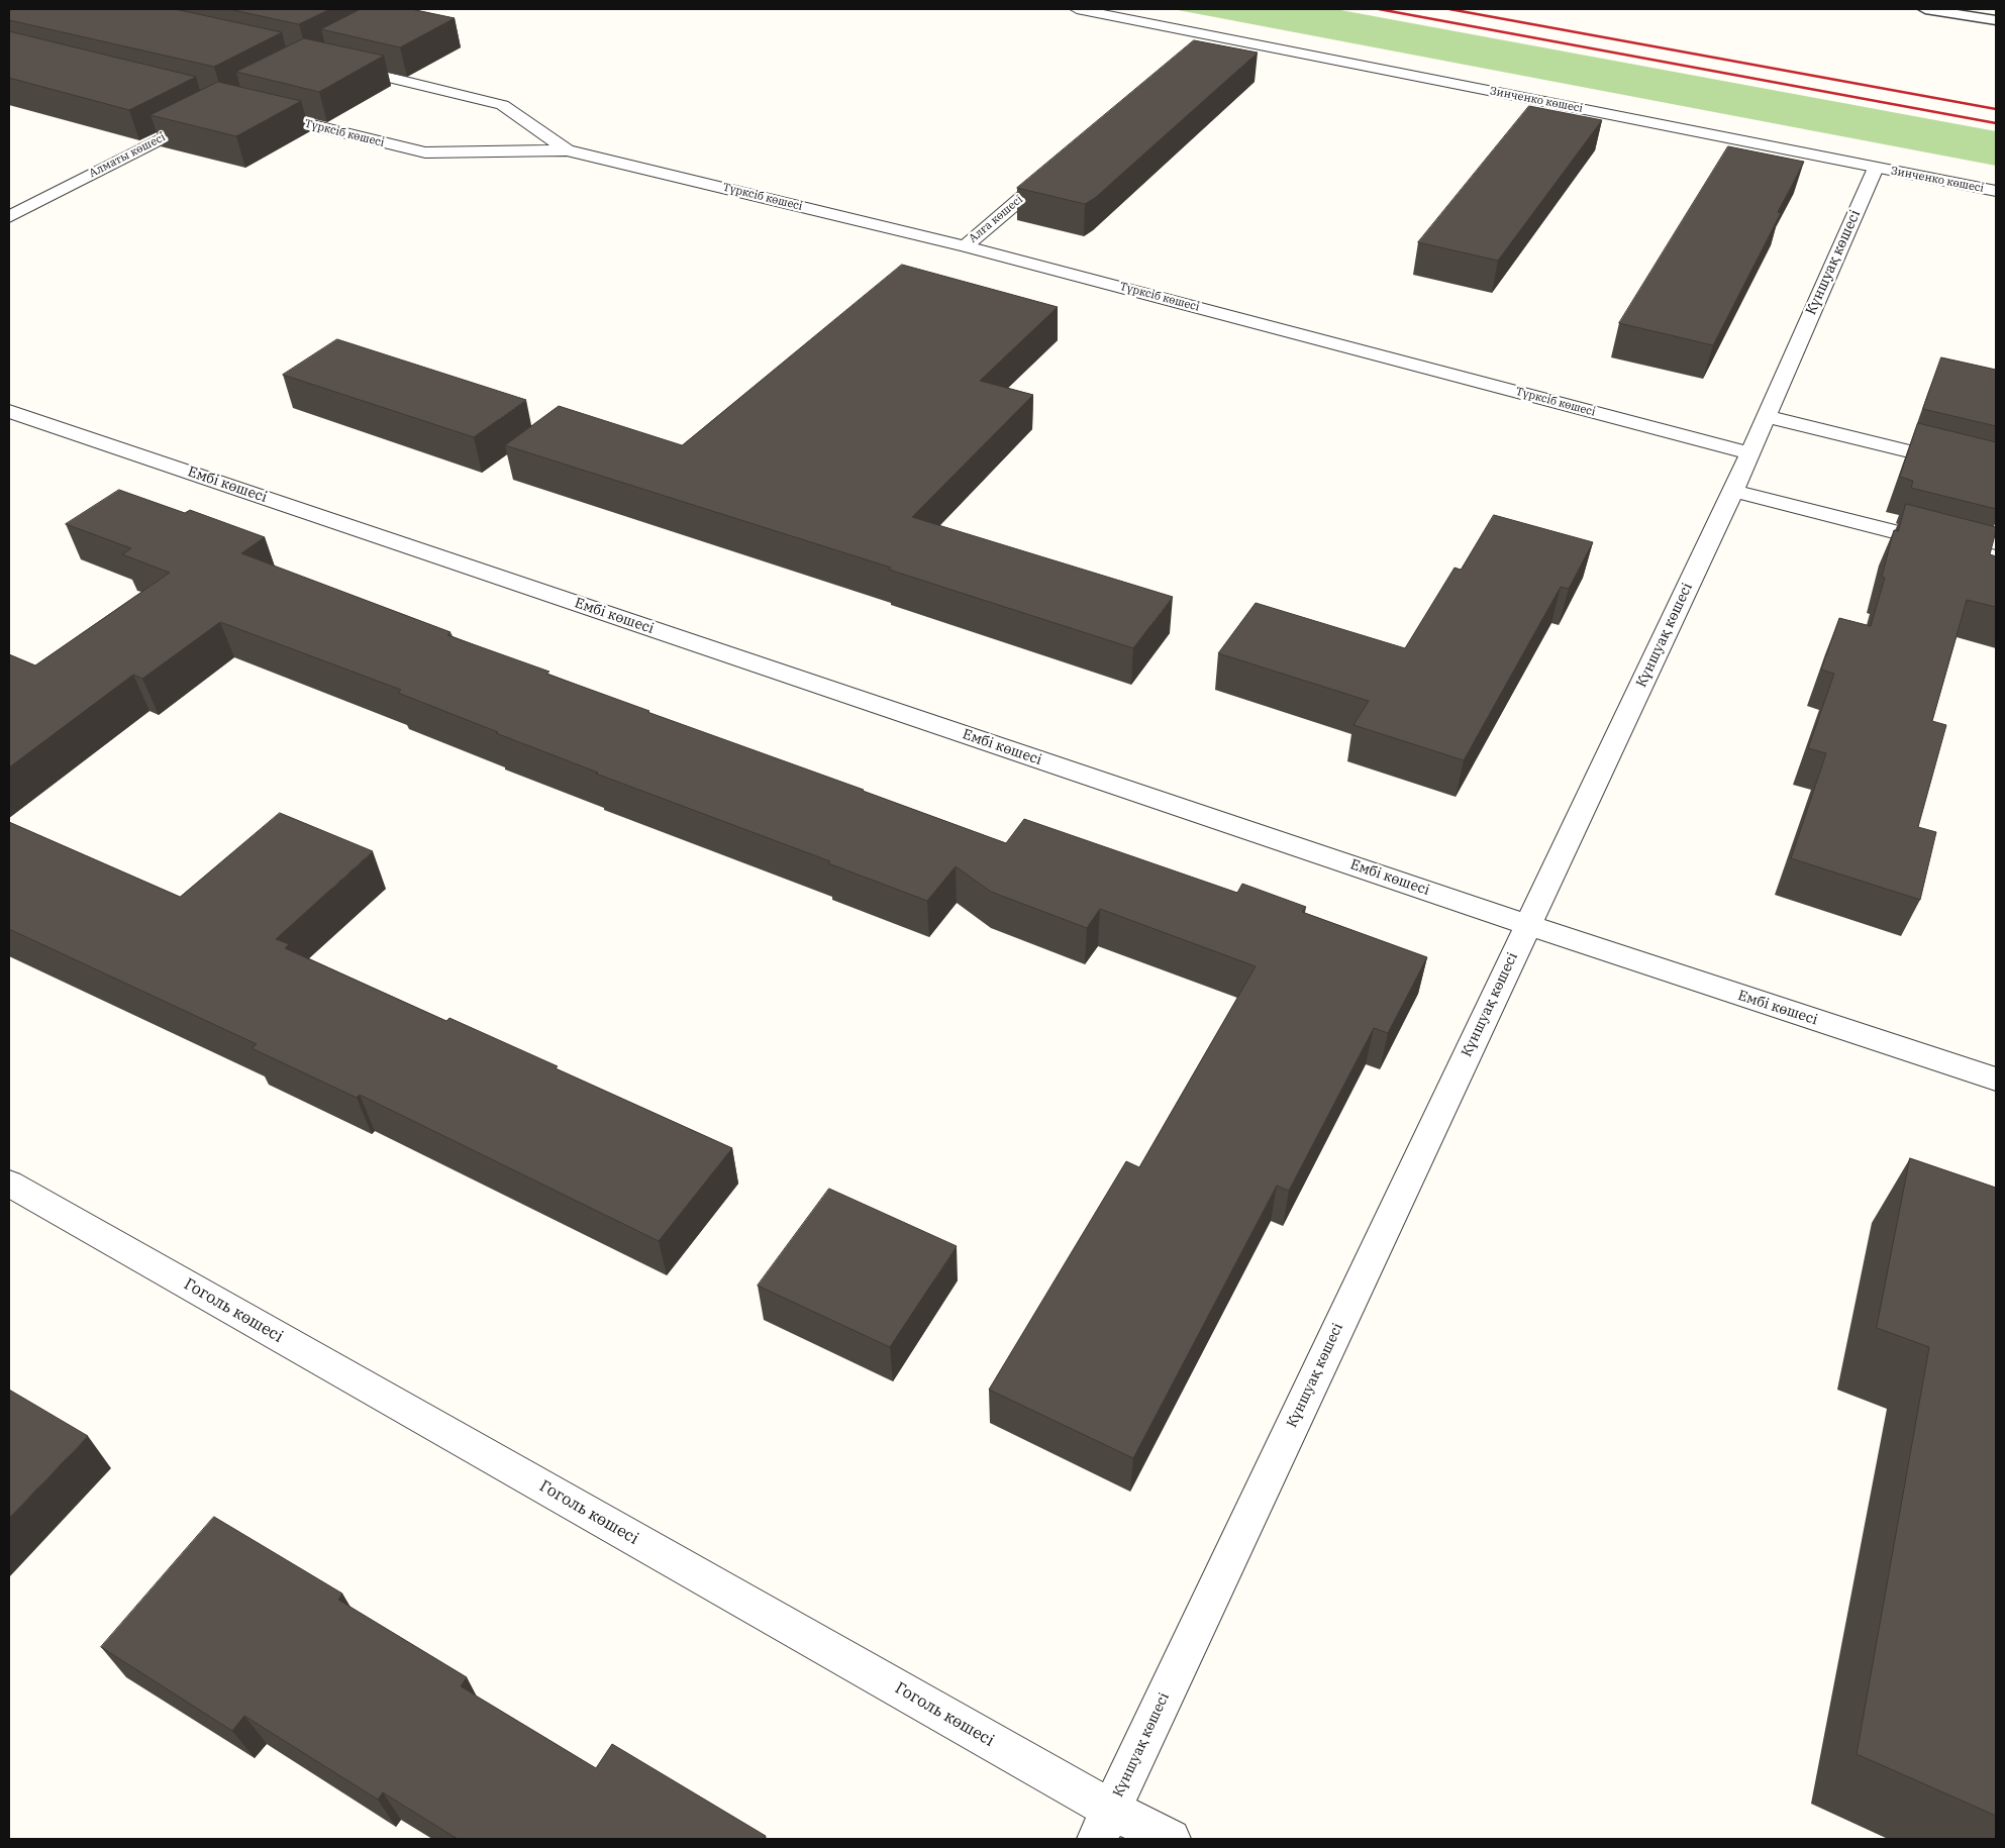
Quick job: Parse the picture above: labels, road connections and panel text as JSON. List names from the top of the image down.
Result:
{
  "streets": {
    "street": [
      "Зинченко көшесі",
      "Түрксіб көшесі",
      "Алматы көшесі",
      "Алға көшесі",
      "Күншуақ көшесі",
      "Ембі көшесі",
      "Гоголь көшесі"
    ]
  },
  "crossings": [
    ["Зинченко көшесі", "Күншуақ көшесі"],
    ["Түрксіб көшесі", "Алға көшесі"],
    ["Түрксіб көшесі", "Күншуақ көшесі"],
    ["Күншуақ көшесі", "Ембі көшесі"],
    ["Күншуақ көшесі", "Гоголь көшесі"]
  ]
}
